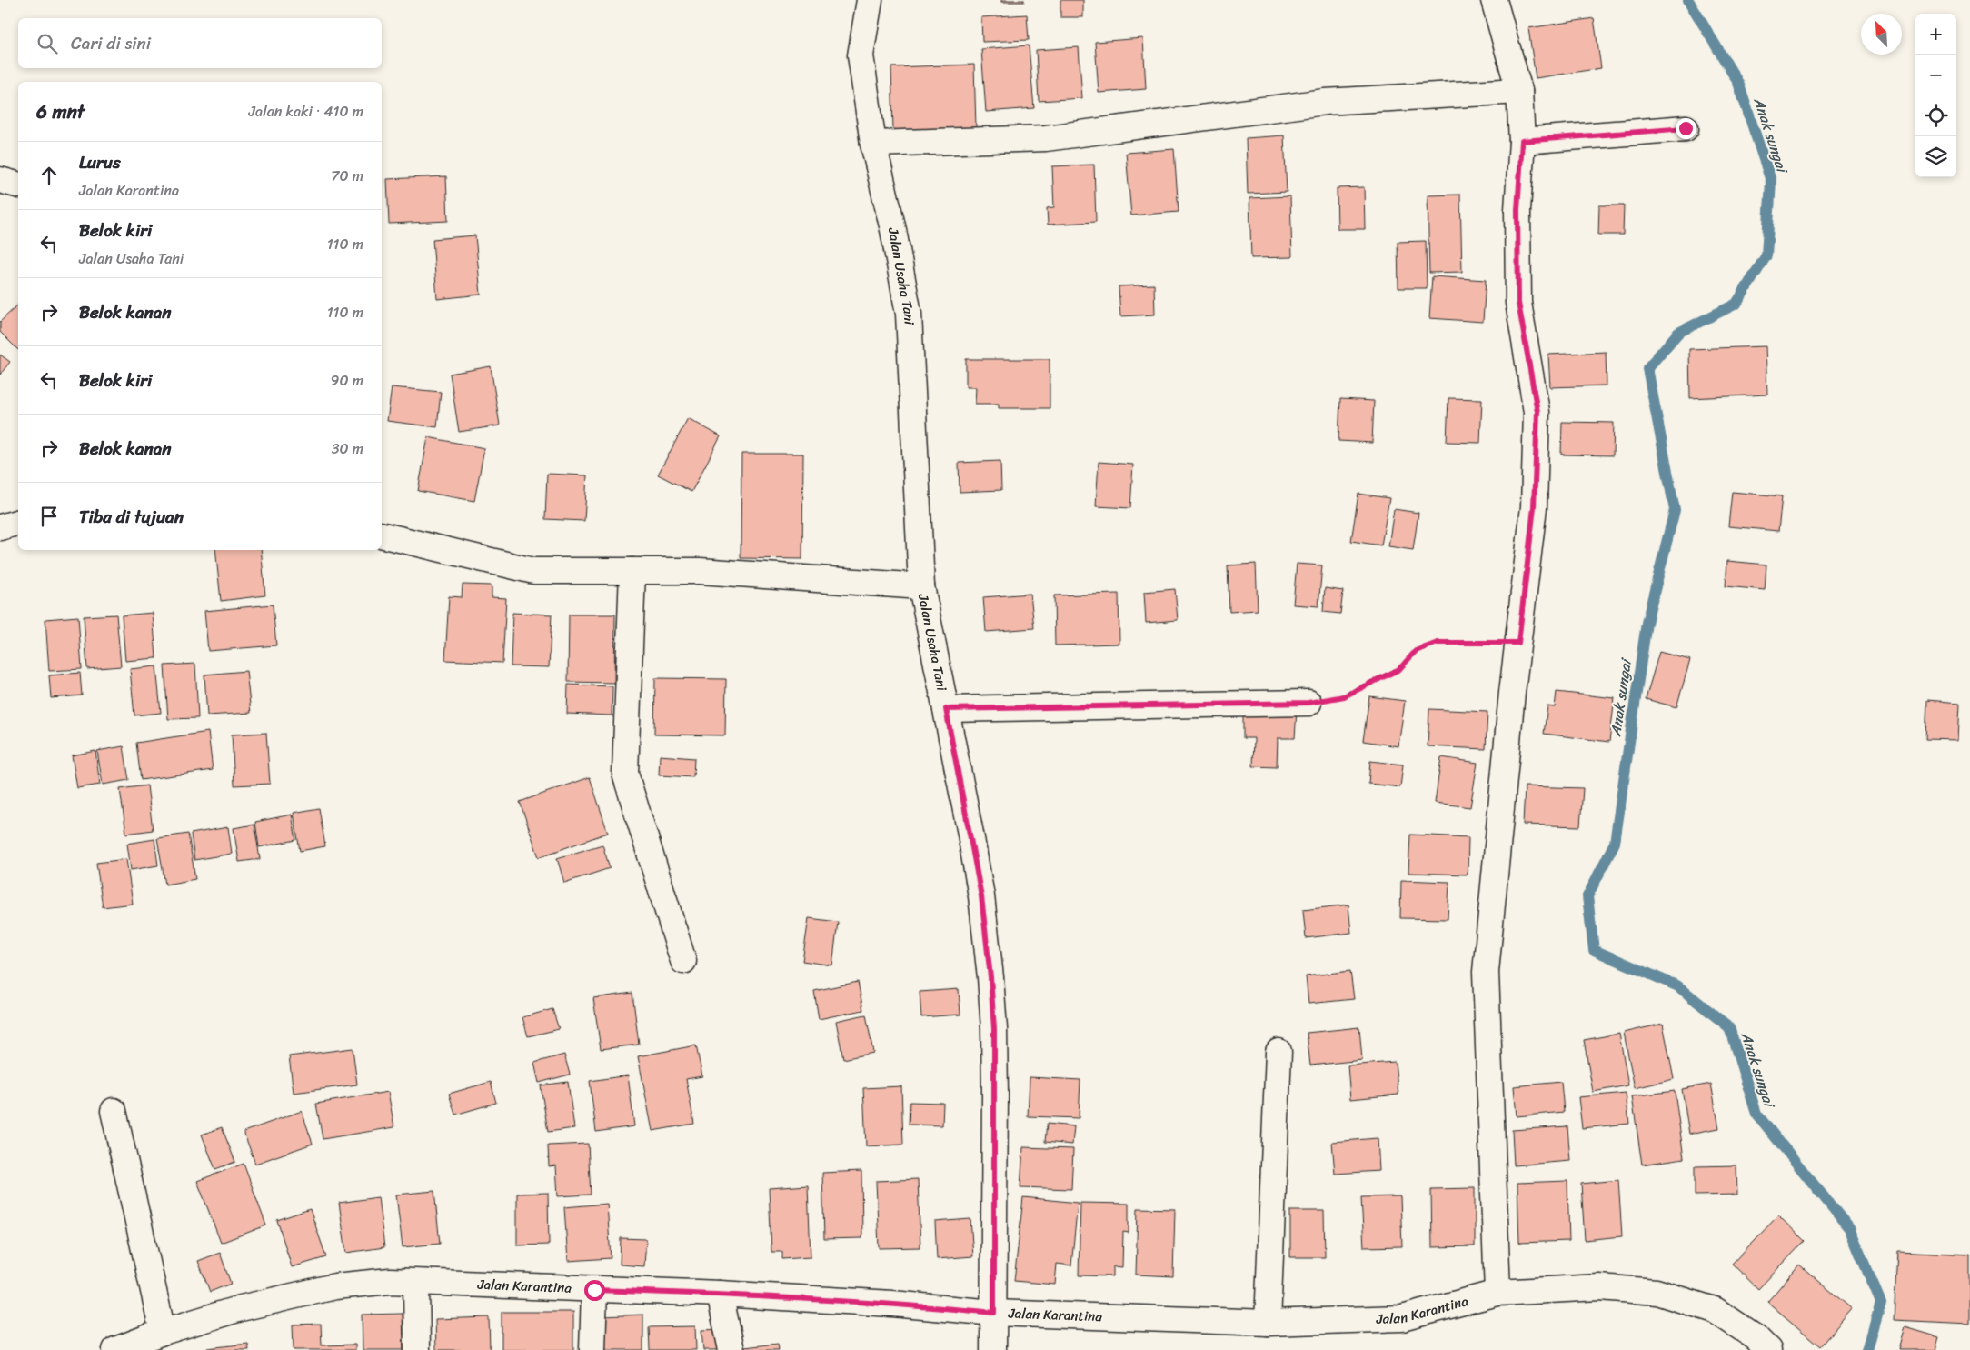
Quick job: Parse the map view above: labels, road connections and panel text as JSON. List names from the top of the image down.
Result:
{
  "streets": {
    "street": ["Jalan Usaha Tani", "Jalan Karantina"]
  },
  "crossings": [
    ["Jalan Usaha Tani", "Jalan Karantina"]
  ],
  "water": ["Anak sungai"],
  "north": "top left",
  "page": {
    "map_buttons": ["+", "−"],
    "search": "Cari di sini",
    "heading": ["6 mnt", "Jalan kaki · 410 m"],
    "list": [
      ["Lurus", "Jalan Karantina", "70 m"],
      ["Belok kiri", "Jalan Usaha Tani", "110 m"],
      ["Belok kanan", "110 m"],
      ["Belok kiri", "90 m"],
      ["Belok kanan", "30 m"],
      "Tiba di tujuan"
    ]
  }
}
